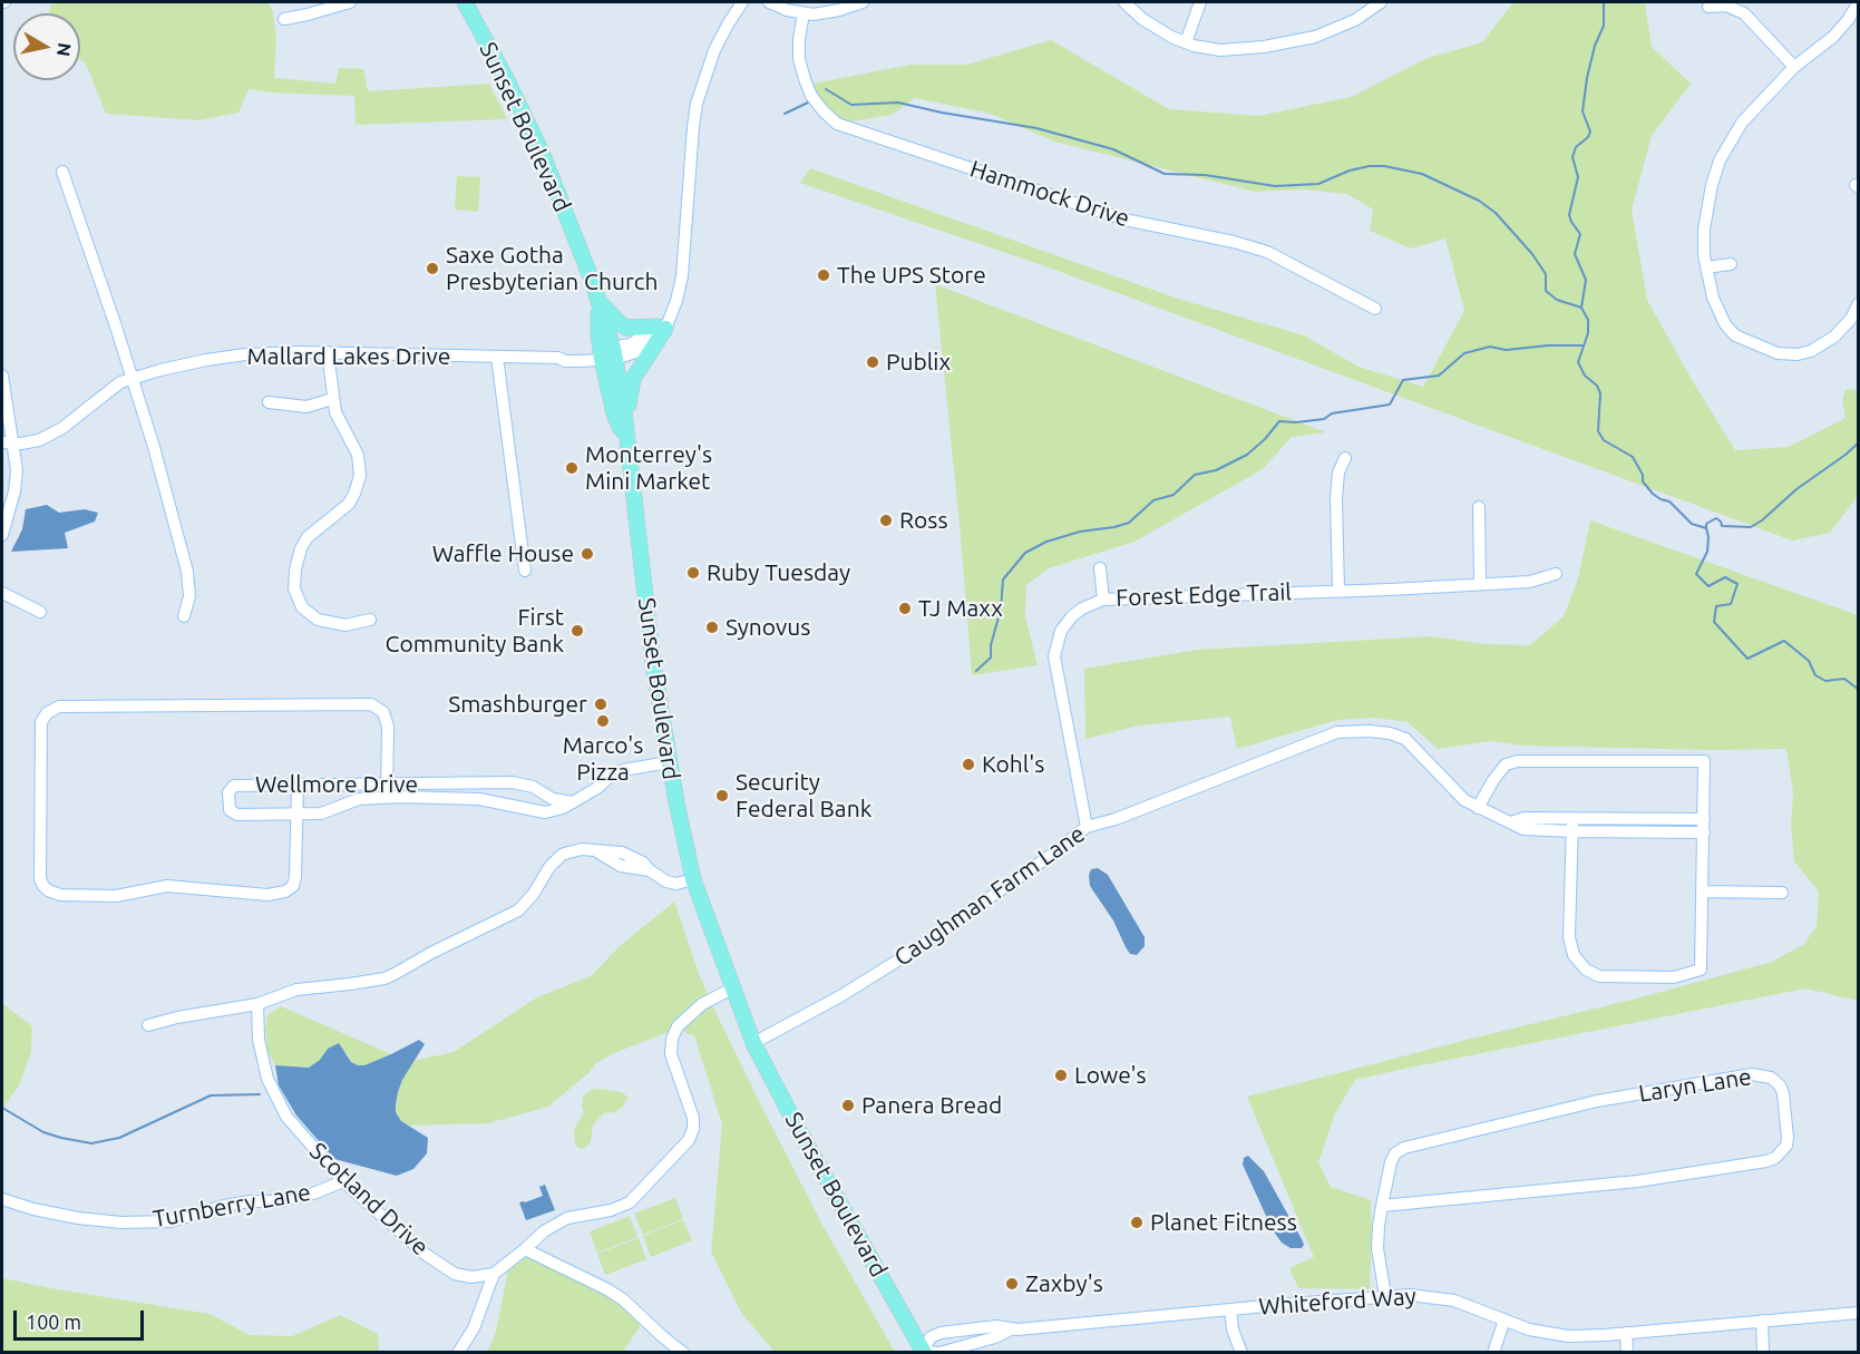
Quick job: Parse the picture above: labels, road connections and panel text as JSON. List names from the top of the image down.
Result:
{
  "streets": {
    "main road": ["Sunset Boulevard"],
    "street": [
      "Hammock Drive",
      "Mallard Lakes Drive",
      "Forest Edge Trail",
      "Wellmore Drive",
      "Caughman Farm Lane",
      "Laryn Lane",
      "Scotland Drive",
      "Turnberry Lane",
      "Whiteford Way"
    ]
  },
  "crossings": [
    ["Sunset Boulevard", "Mallard Lakes Drive"],
    ["Sunset Boulevard", "Wellmore Drive"],
    ["Sunset Boulevard", "Caughman Farm Lane"],
    ["Sunset Boulevard", "Whiteford Way"],
    ["Forest Edge Trail", "Caughman Farm Lane"],
    ["Laryn Lane", "Whiteford Way"],
    ["Scotland Drive", "Turnberry Lane"]
  ],
  "places": [
    "Saxe Gotha Presbyterian Church",
    "The UPS Store",
    "Publix",
    "Monterrey's Mini Market",
    "Ross",
    "Waffle House",
    "Ruby Tuesday",
    "TJ Maxx",
    "Synovus",
    "First Community Bank",
    "Smashburger",
    "Marco's Pizza",
    "Kohl's",
    "Security Federal Bank",
    "Lowe's",
    "Panera Bread",
    "Planet Fitness",
    "Zaxby's"
  ],
  "scale_bar": "100 m",
  "north": "right"
}
